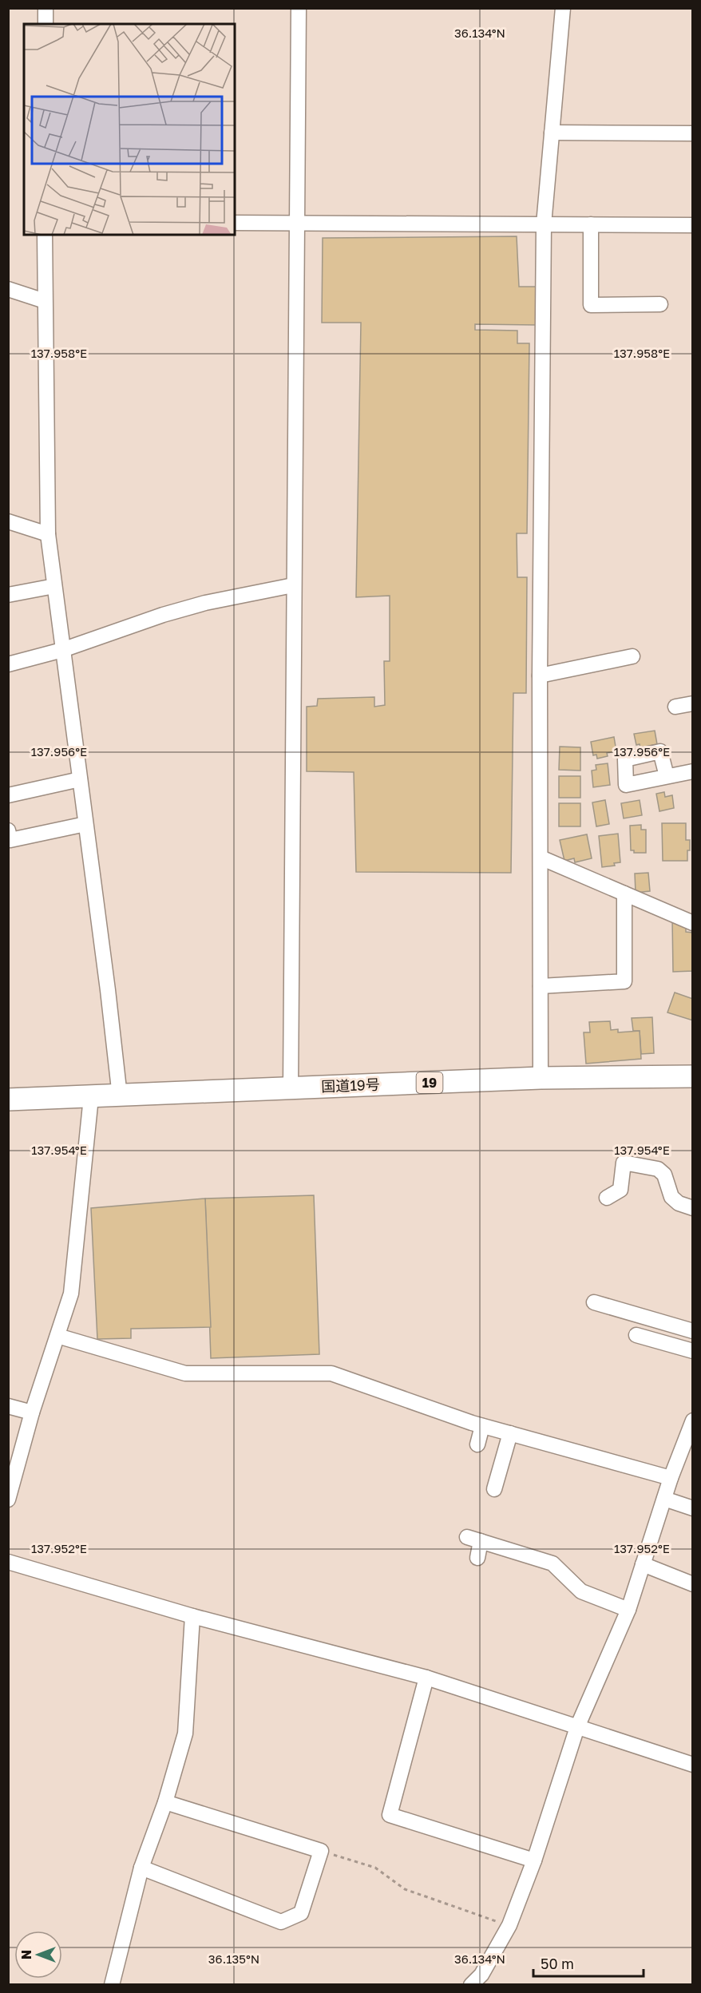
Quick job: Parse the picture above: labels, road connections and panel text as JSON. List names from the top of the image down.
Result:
{
  "streets": {
    "highway": ["19", "国道19号"]
  },
  "scale_bar": "50 m",
  "north": "left",
  "coordinates": [
    "36.134°N",
    "137.958°E",
    "137.956°E",
    "137.954°E",
    "137.952°E",
    "36.135°N"
  ]
}
